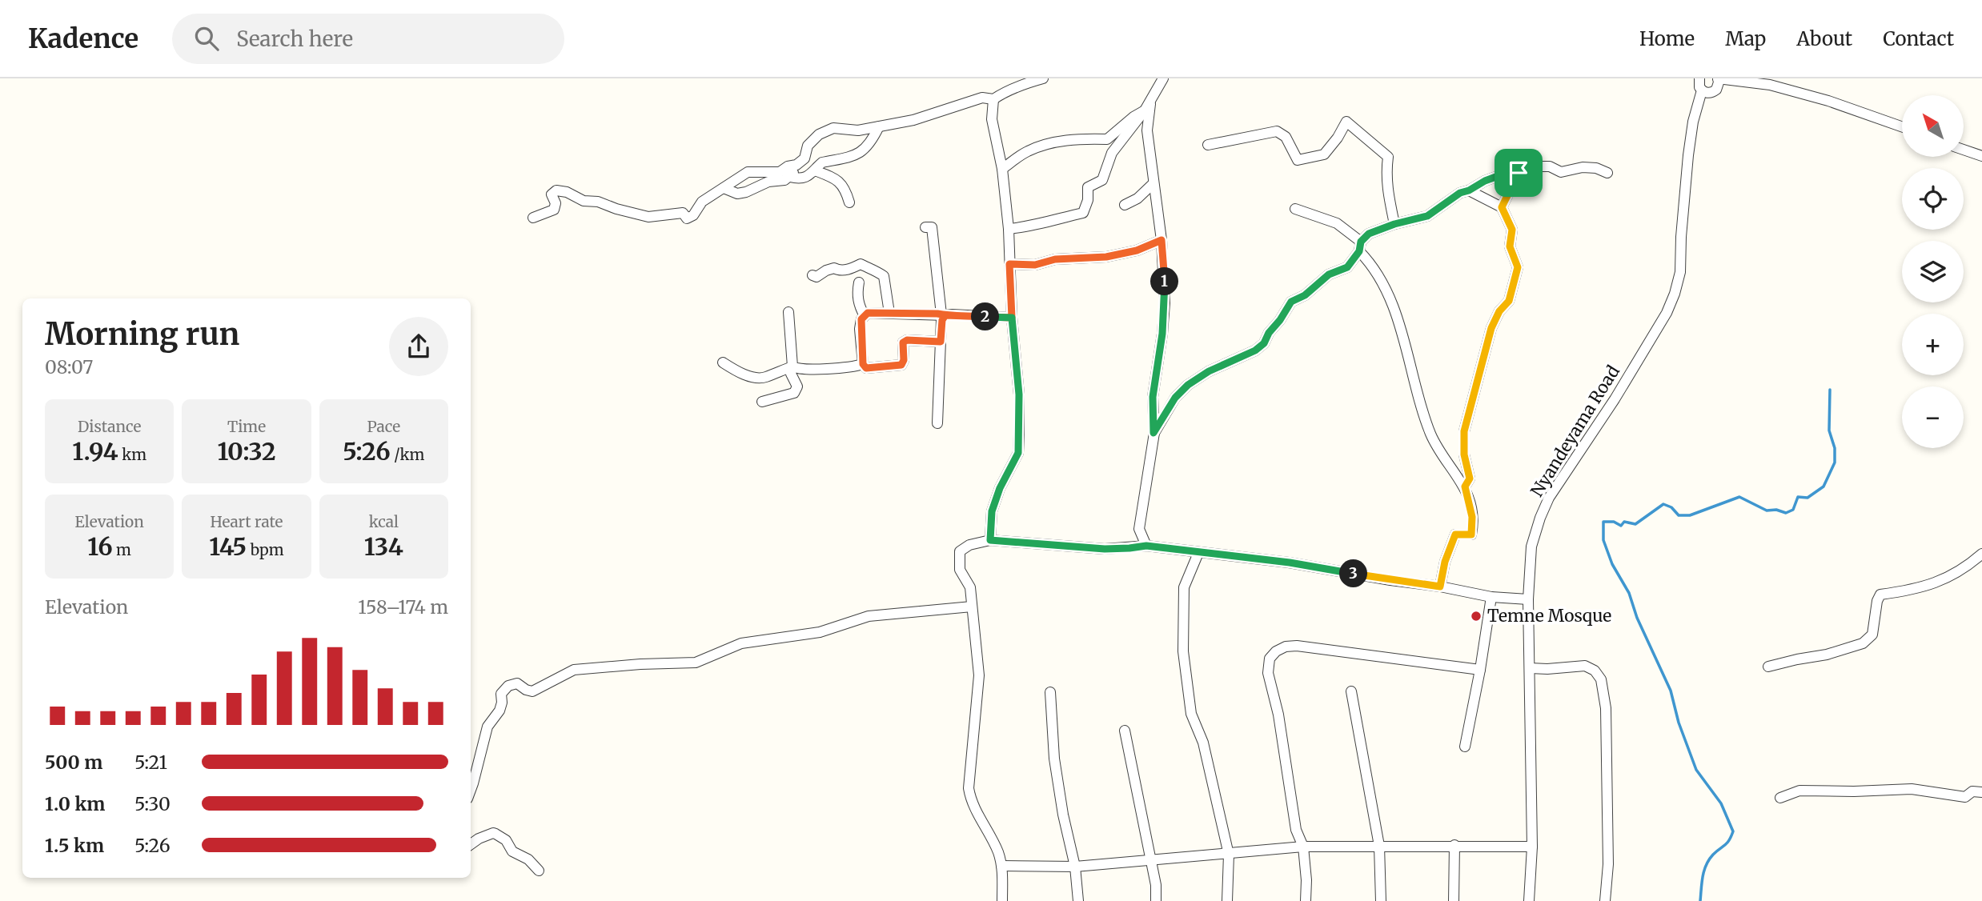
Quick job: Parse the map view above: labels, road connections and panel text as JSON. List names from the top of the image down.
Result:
{
  "streets": {
    "street": ["Nyandeyama Road"]
  },
  "places": ["Temne Mosque"],
  "north": "top left",
  "page": {
    "header": "Kadence",
    "search": "Search here",
    "nav": [
      "Home",
      "Map",
      "About",
      "Contact"
    ],
    "map_buttons": ["+", "−"],
    "pins": ["1", "2", "3"],
    "heading": ["Morning run", "08:07"],
    "stats": [
      ["Distance", "1.94 km"],
      ["Time", "10:32"],
      ["Pace", "5:26 /km"],
      ["Elevation", "16 m"],
      ["Heart rate", "145 bpm"],
      ["kcal", "134"]
    ],
    "chart": ["Elevation", "158–174 m"],
    "list": [
      {
        "name": "500 m",
        "note": "5:21"
      },
      {
        "name": "1.0 km",
        "note": "5:30"
      },
      {
        "name": "1.5 km",
        "note": "5:26"
      }
    ]
  }
}
